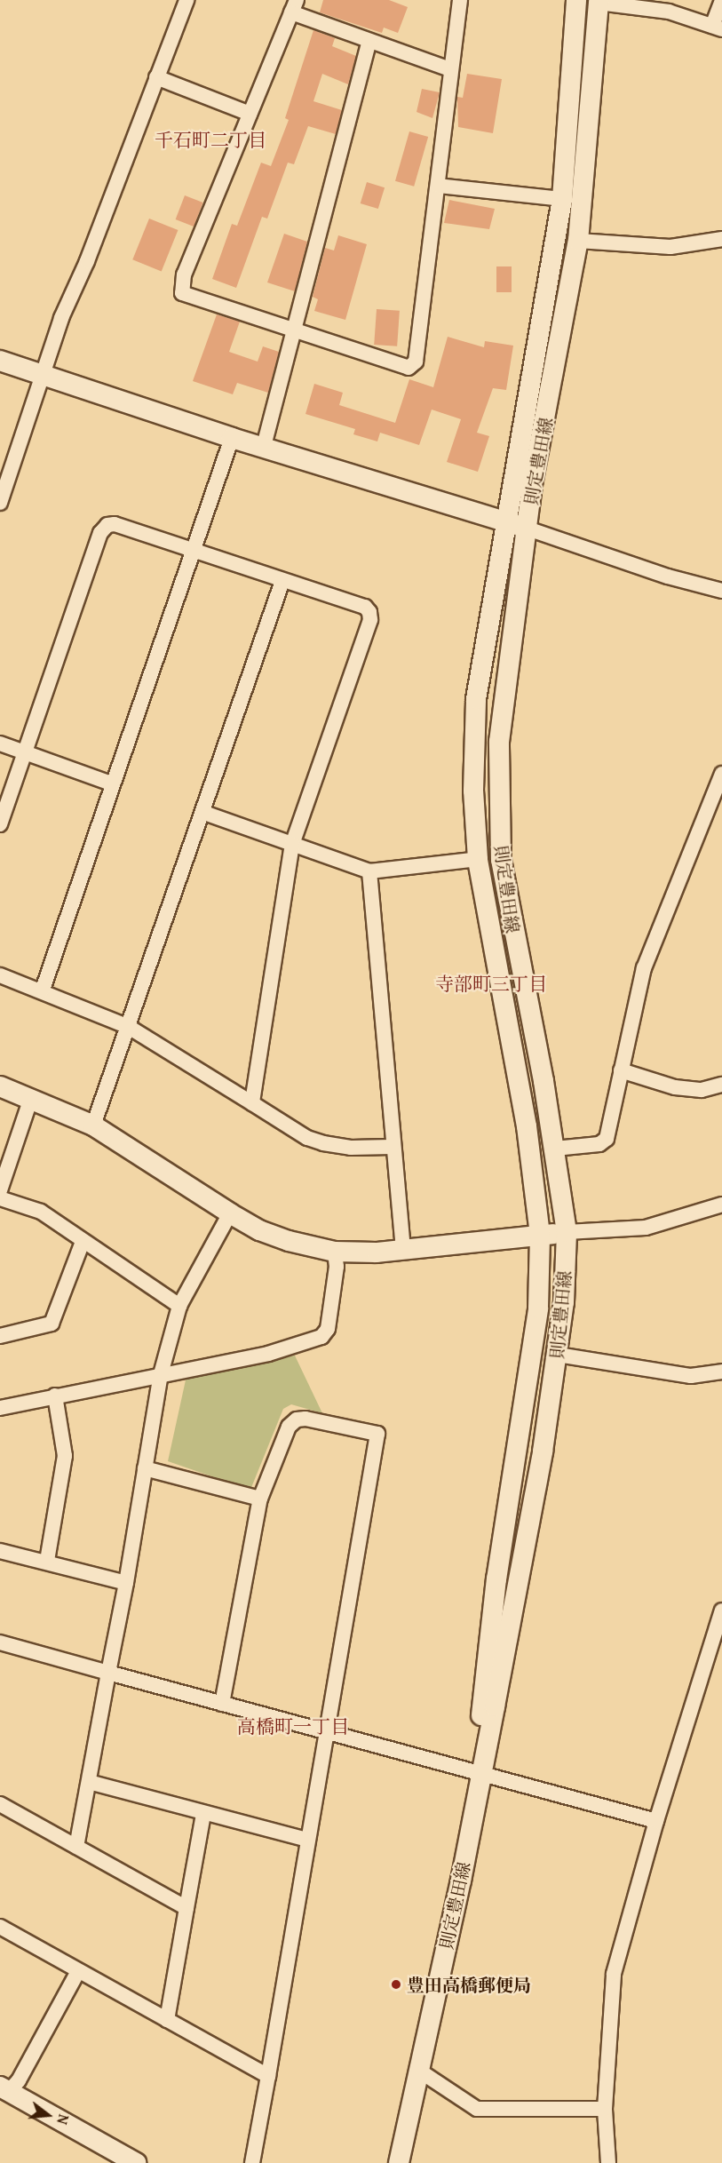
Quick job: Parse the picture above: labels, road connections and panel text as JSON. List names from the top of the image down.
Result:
{
  "streets": {
    "main road": ["則定豊田線"]
  },
  "districts": ["千石町二丁目", "寺部町三丁目", "高橋町一丁目"],
  "places": ["豊田高橋郵便局"],
  "north": "right"
}
